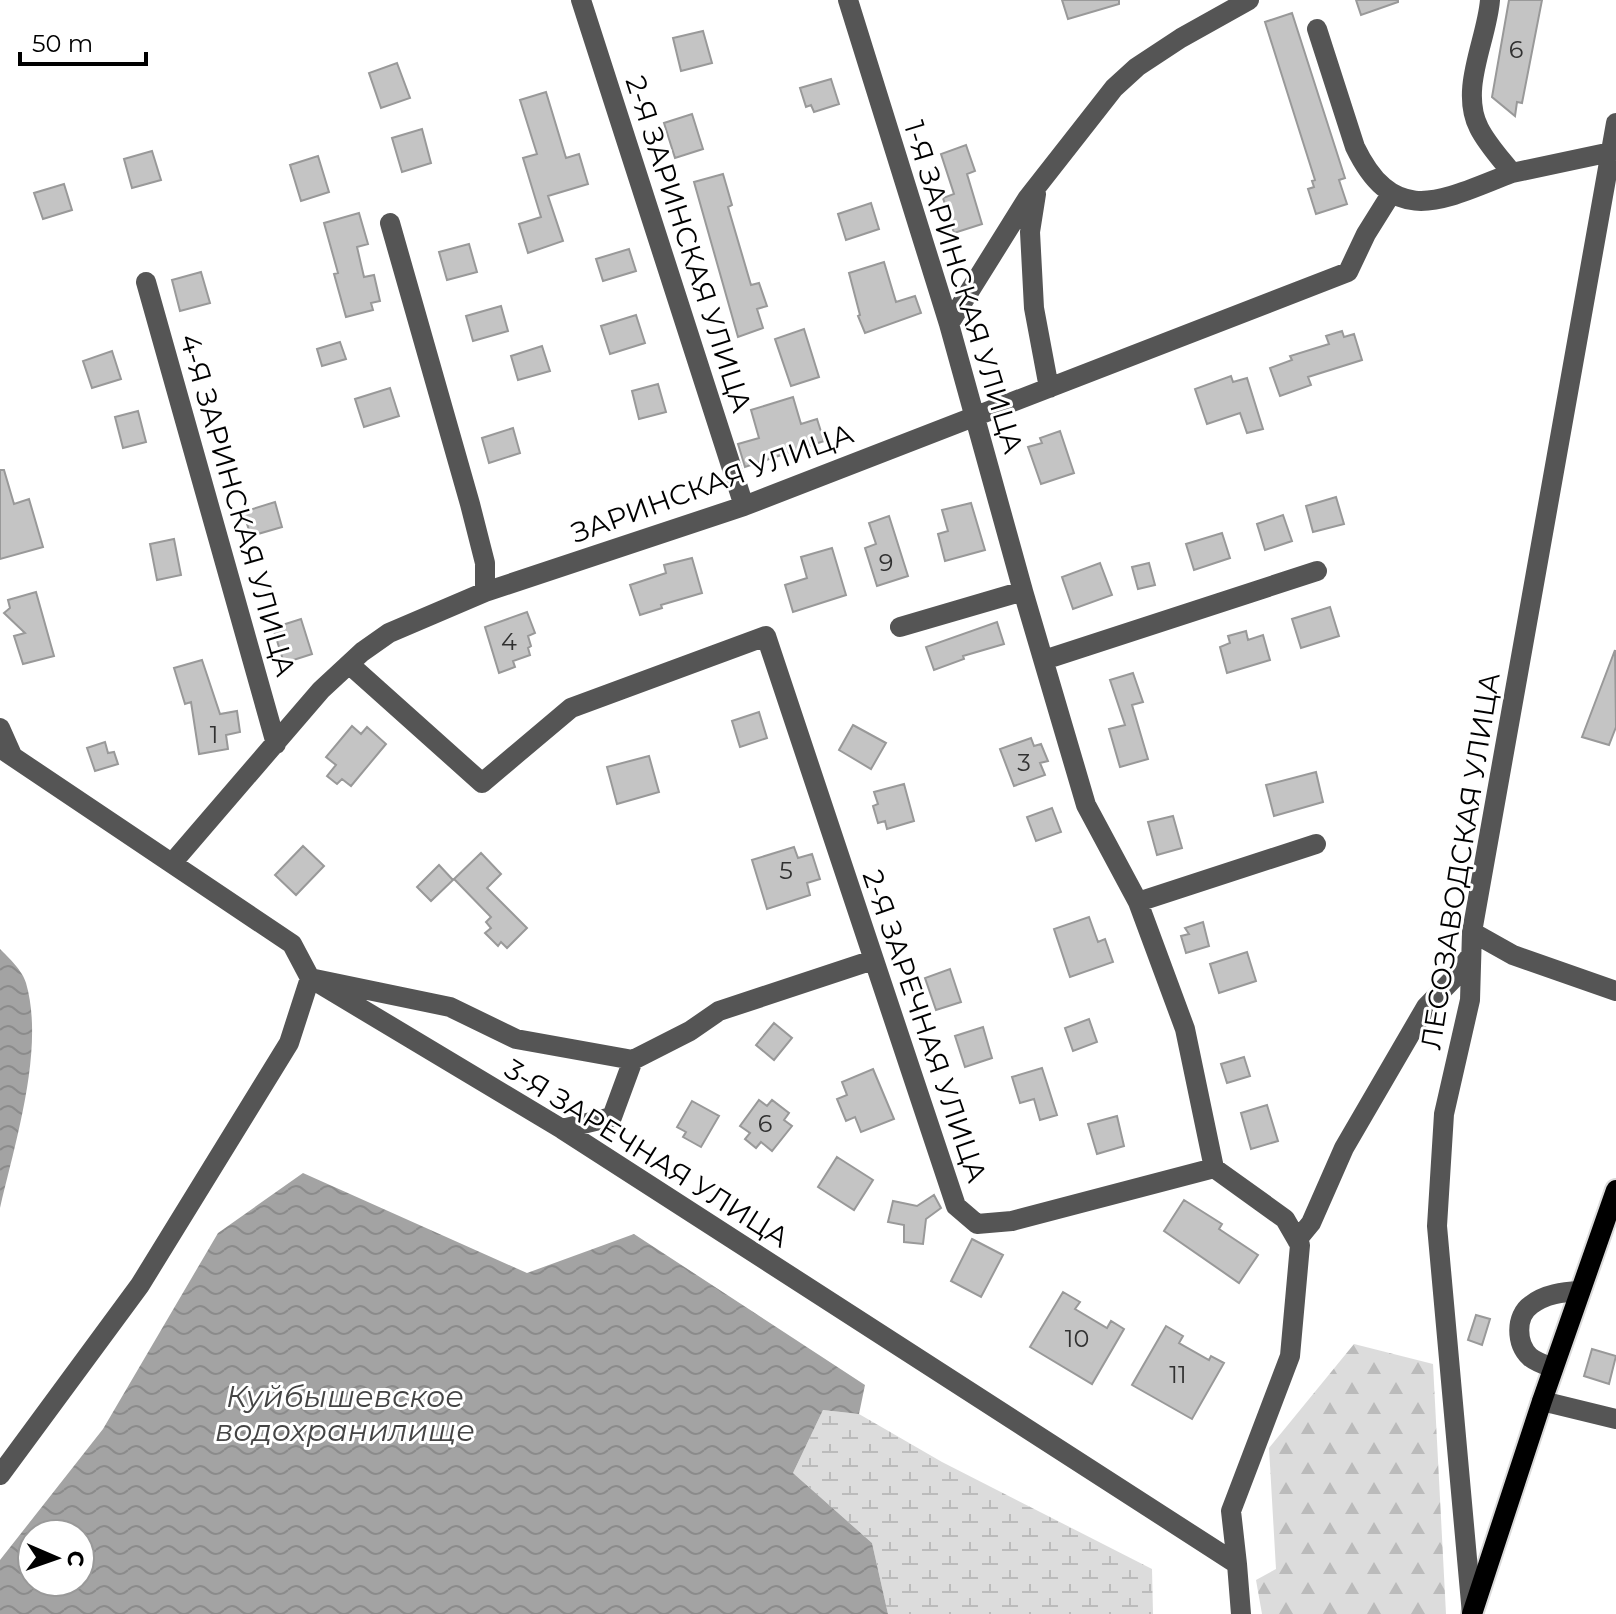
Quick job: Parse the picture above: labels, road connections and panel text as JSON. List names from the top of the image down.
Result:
{
  "streets": {
    "street": [
      "2-Я ЗАРИНСКАЯ УЛИЦА",
      "1-Я ЗАРИНСКАЯ УЛИЦА",
      "ЗАРИНСКАЯ УЛИЦА",
      "4-Я ЗАРИНСКАЯ УЛИЦА",
      "ЛЕСОЗАВОДСКАЯ УЛИЦА",
      "2-Я ЗАРЕЧНАЯ УЛИЦА",
      "3-Я ЗАРЕЧНАЯ УЛИЦА"
    ]
  },
  "crossings": [
    ["2-Я ЗАРИНСКАЯ УЛИЦА", "ЗАРИНСКАЯ УЛИЦА"],
    ["1-Я ЗАРИНСКАЯ УЛИЦА", "ЗАРИНСКАЯ УЛИЦА"],
    ["1-Я ЗАРИНСКАЯ УЛИЦА", "2-Я ЗАРЕЧНАЯ УЛИЦА"],
    ["ЗАРИНСКАЯ УЛИЦА", "4-Я ЗАРИНСКАЯ УЛИЦА"],
    ["ЗАРИНСКАЯ УЛИЦА", "2-Я ЗАРЕЧНАЯ УЛИЦА"]
  ],
  "water": ["Куйбышевское водохранилище"],
  "house_numbers": [
    "6",
    "9",
    "4",
    "1",
    "3",
    "5",
    "6",
    "10",
    "11"
  ],
  "scale_bar": "50 m",
  "north": "right"
}
